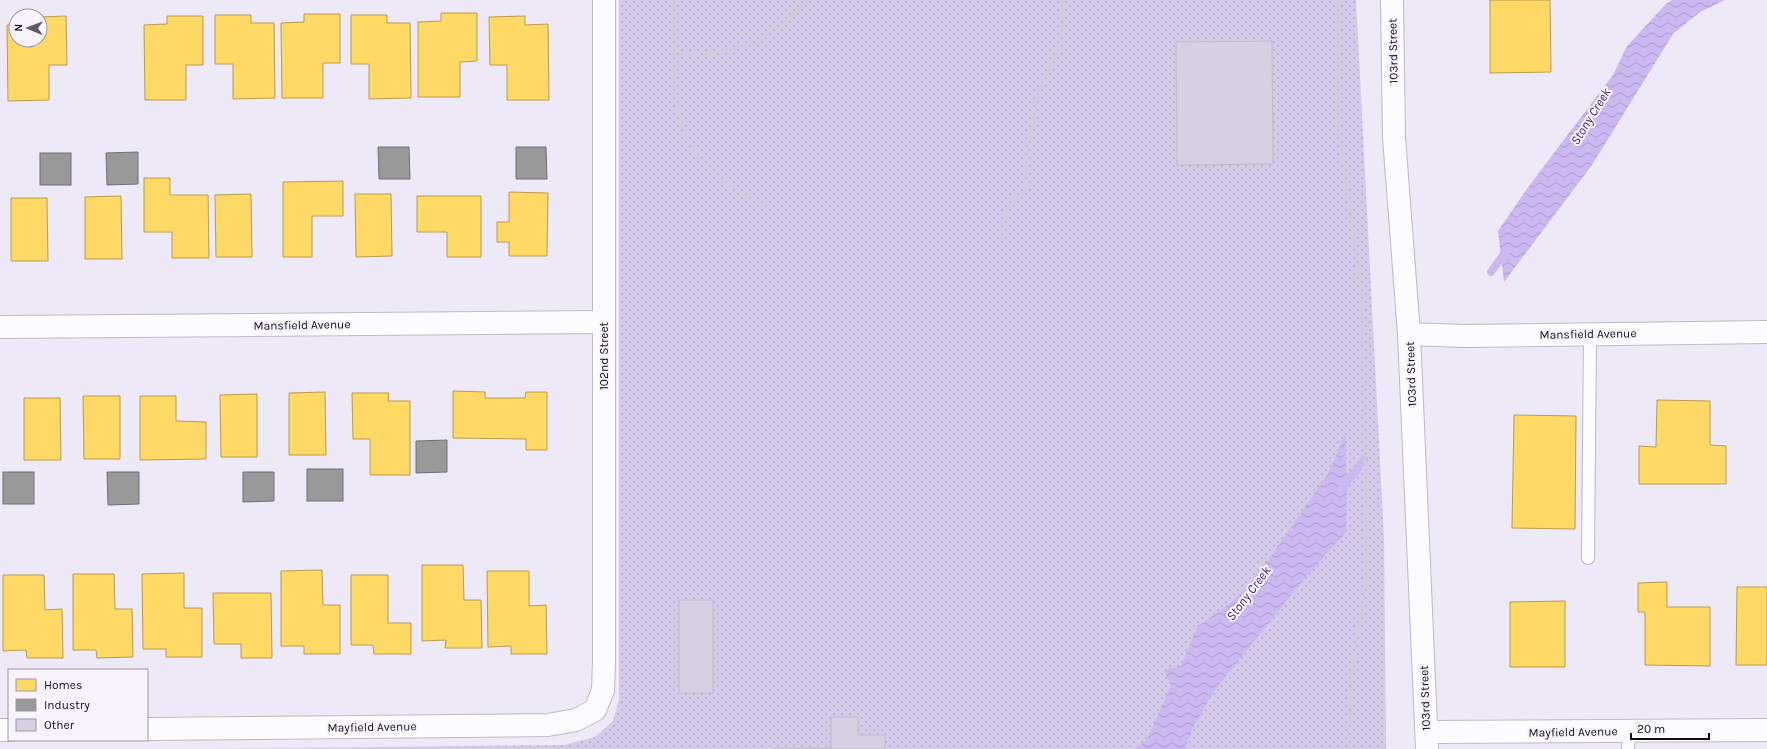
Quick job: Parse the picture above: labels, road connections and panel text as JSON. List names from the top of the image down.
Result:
{
  "streets": {
    "street": [
      "103rd Street",
      "Mansfield Avenue",
      "102nd Street",
      "Mayfield Avenue"
    ]
  },
  "crossings": [
    ["103rd Street", "Mansfield Avenue"],
    ["103rd Street", "Mayfield Avenue"],
    ["Mansfield Avenue", "102nd Street"],
    ["102nd Street", "Mayfield Avenue"]
  ],
  "water": ["Stony Creek"],
  "legend": ["Homes", "Industry", "Other"],
  "scale_bar": "20 m",
  "north": "left"
}
